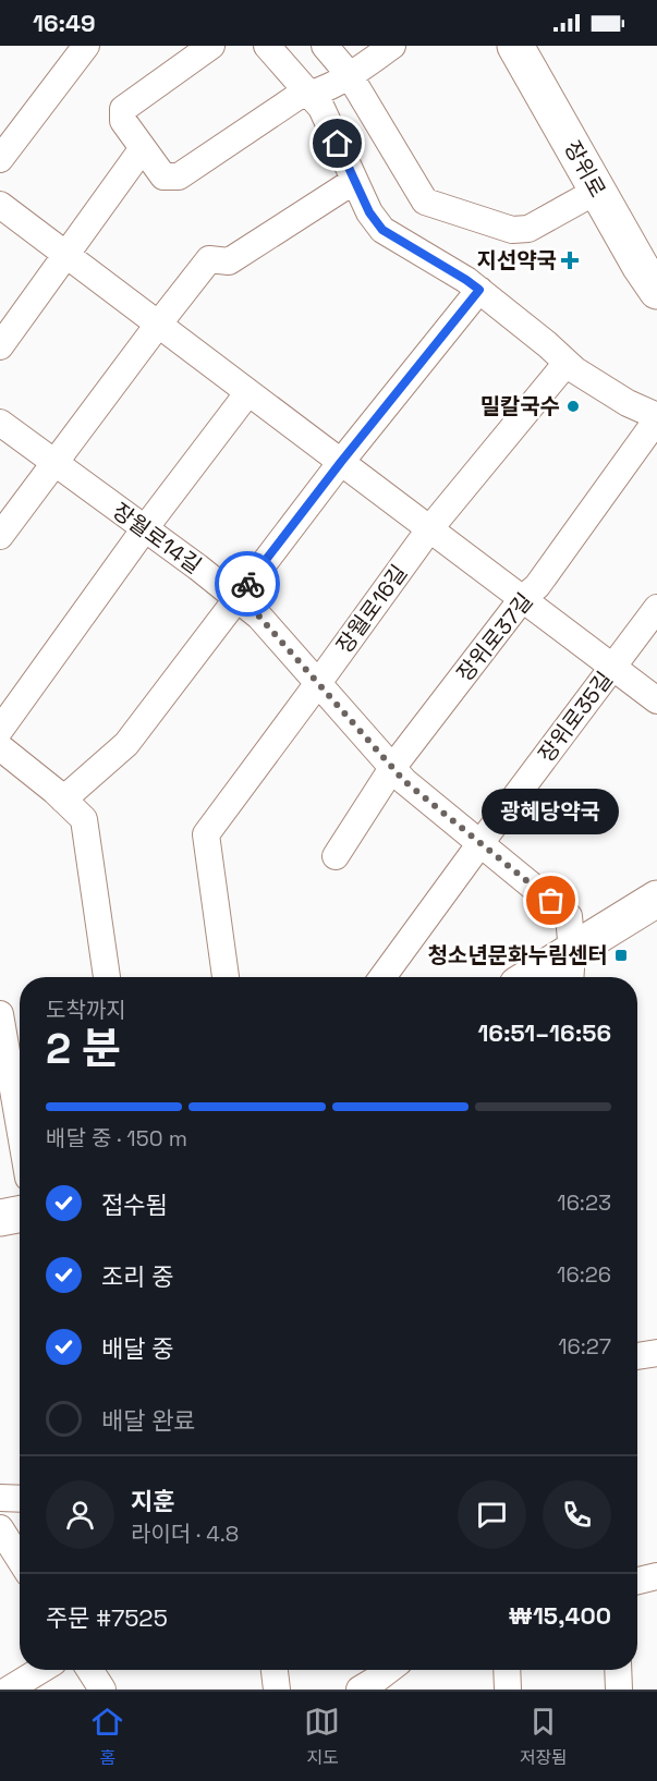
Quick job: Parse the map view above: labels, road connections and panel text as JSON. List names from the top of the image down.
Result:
{
  "streets": {
    "street": [
      "장위로",
      "장월로14길",
      "장월로16길",
      "장위로37길",
      "장위로35길"
    ]
  },
  "crossings": [
    ["장월로14길", "장월로16길"],
    ["장월로14길", "장위로37길"],
    ["장월로14길", "장위로35길"],
    ["장월로16길", "장위로37길"]
  ],
  "places": {
    "health": ["지선약국"],
    "other": ["밀칼국수", "광혜당약국"],
    "transit": ["청소년문화누림센터"]
  },
  "page": {
    "status": "16:49",
    "bubble": "광혜당약국",
    "heading": ["2 분", "도착까지", "16:51–16:56"],
    "panel": [
      "지훈",
      "라이더 · 4.8",
      "주문 #7525",
      "₩15,400"
    ],
    "bar": "배달 중 · 150 m",
    "list": [
      ["접수됨", "16:23"],
      ["조리 중", "16:26"],
      ["배달 중", "16:27"],
      "배달 완료"
    ],
    "tabs": ["홈", "지도", "저장됨"]
  }
}
